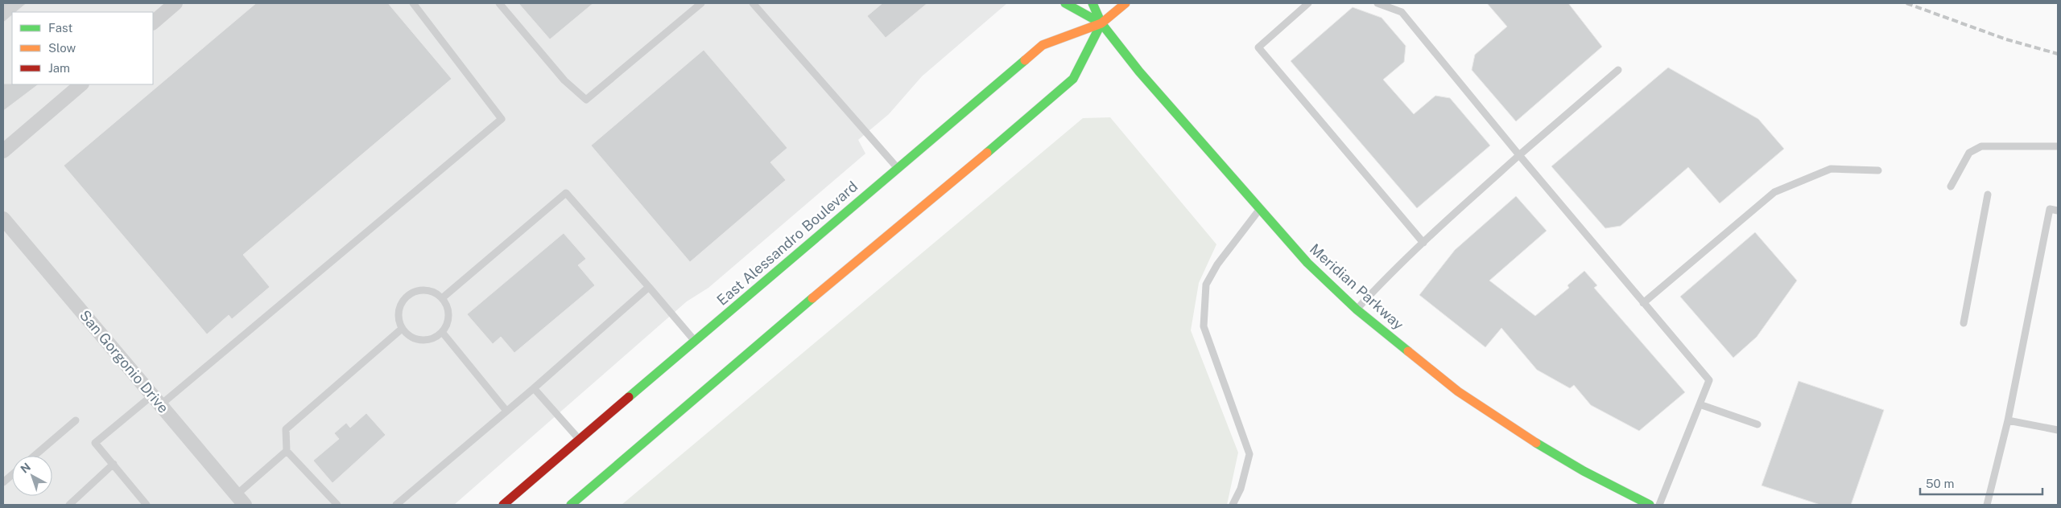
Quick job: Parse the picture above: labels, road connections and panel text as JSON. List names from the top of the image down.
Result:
{
  "streets": {
    "main road": ["East Alessandro Boulevard", "Meridian Parkway"],
    "street": ["San Gorgonio Drive"]
  },
  "crossings": [
    ["East Alessandro Boulevard", "Meridian Parkway"]
  ],
  "legend": ["Fast", "Slow", "Jam"],
  "scale_bar": "50 m",
  "north": "top left"
}
